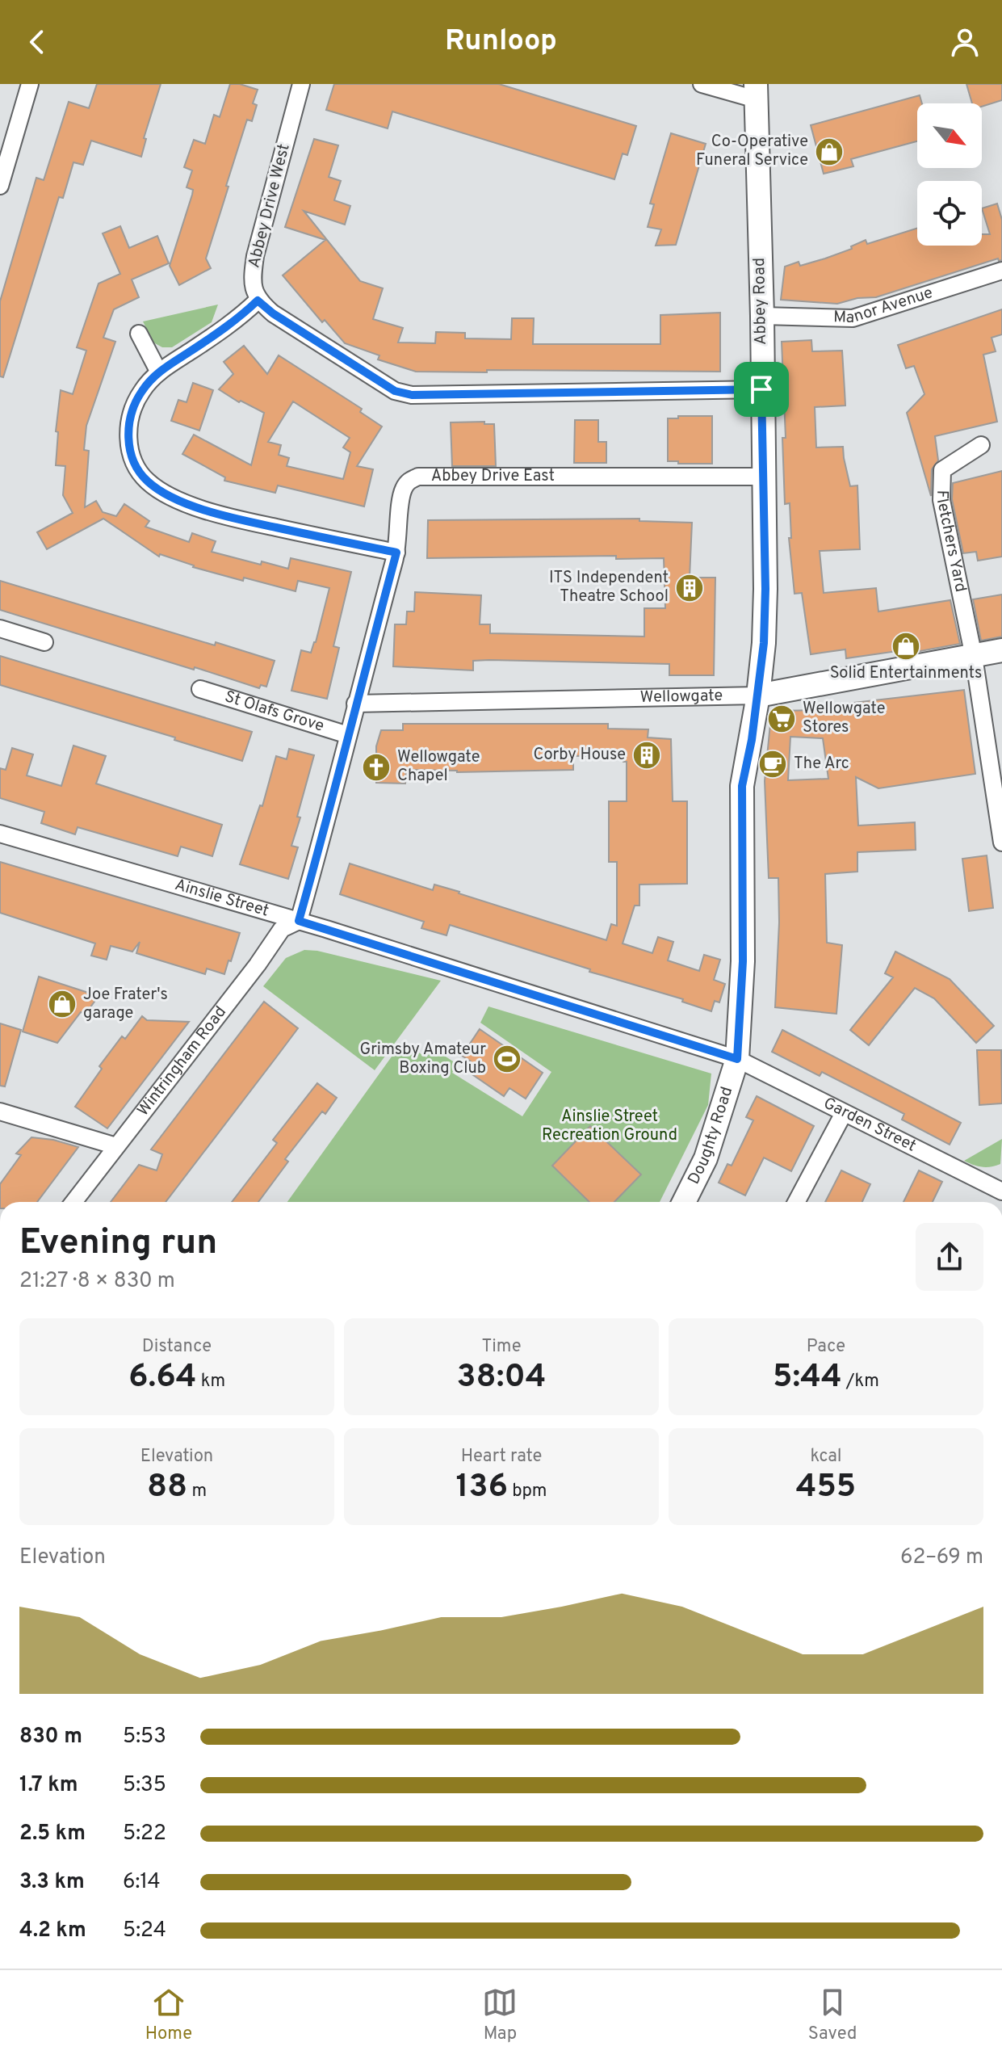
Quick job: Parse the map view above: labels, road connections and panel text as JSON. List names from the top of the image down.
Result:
{
  "streets": {
    "street": [
      "Abbey Drive West",
      "Abbey Road",
      "Manor Avenue",
      "Abbey Drive East",
      "Fletchers Yard",
      "Wellowgate",
      "St Olafs Grove",
      "Ainslie Street",
      "Wintringham Road",
      "Garden Street",
      "Doughty Road"
    ]
  },
  "crossings": [
    ["Abbey Road", "Manor Avenue"],
    ["Abbey Road", "Abbey Drive East"],
    ["Abbey Road", "Wellowgate"],
    ["Abbey Road", "Ainslie Street"],
    ["Abbey Road", "Garden Street"],
    ["Abbey Road", "Doughty Road"],
    ["Abbey Drive East", "Wellowgate"],
    ["Abbey Drive East", "St Olafs Grove"],
    ["Abbey Drive East", "Ainslie Street"],
    ["Abbey Drive East", "Wintringham Road"],
    ["Fletchers Yard", "Wellowgate"],
    ["Ainslie Street", "Wintringham Road"],
    ["Ainslie Street", "Garden Street"],
    ["Ainslie Street", "Doughty Road"],
    ["Garden Street", "Doughty Road"]
  ],
  "parks": ["Ainslie Street Recreation Ground"],
  "places": {
    "shop": ["Co-Operative Funeral Service", "Solid Entertainments", "Joe Frater's garage"],
    "building": ["ITS Independent Theatre School", "Corby House"],
    "supermarket": ["Wellowgate Stores"],
    "cafe": ["The Arc"],
    "church": ["Wellowgate Chapel"],
    "sports": ["Grimsby Amateur Boxing Club"]
  },
  "north": "bottom right",
  "page": {
    "header": "Runloop",
    "heading": ["Evening run", "21:27 · 8 × 830 m"],
    "stats": [
      ["Distance", "6.64 km"],
      ["Time", "38:04"],
      ["Pace", "5:44 /km"],
      ["Elevation", "88 m"],
      ["Heart rate", "136 bpm"],
      ["kcal", "455"]
    ],
    "chart": ["Elevation", "62–69 m"],
    "list": [
      {
        "name": "830 m",
        "note": "5:53"
      },
      {
        "name": "1.7 km",
        "note": "5:35"
      },
      {
        "name": "2.5 km",
        "note": "5:22"
      },
      {
        "name": "3.3 km",
        "note": "6:14"
      },
      {
        "name": "4.2 km",
        "note": "5:24"
      }
    ],
    "tabs": ["Home", "Map", "Saved"]
  }
}
